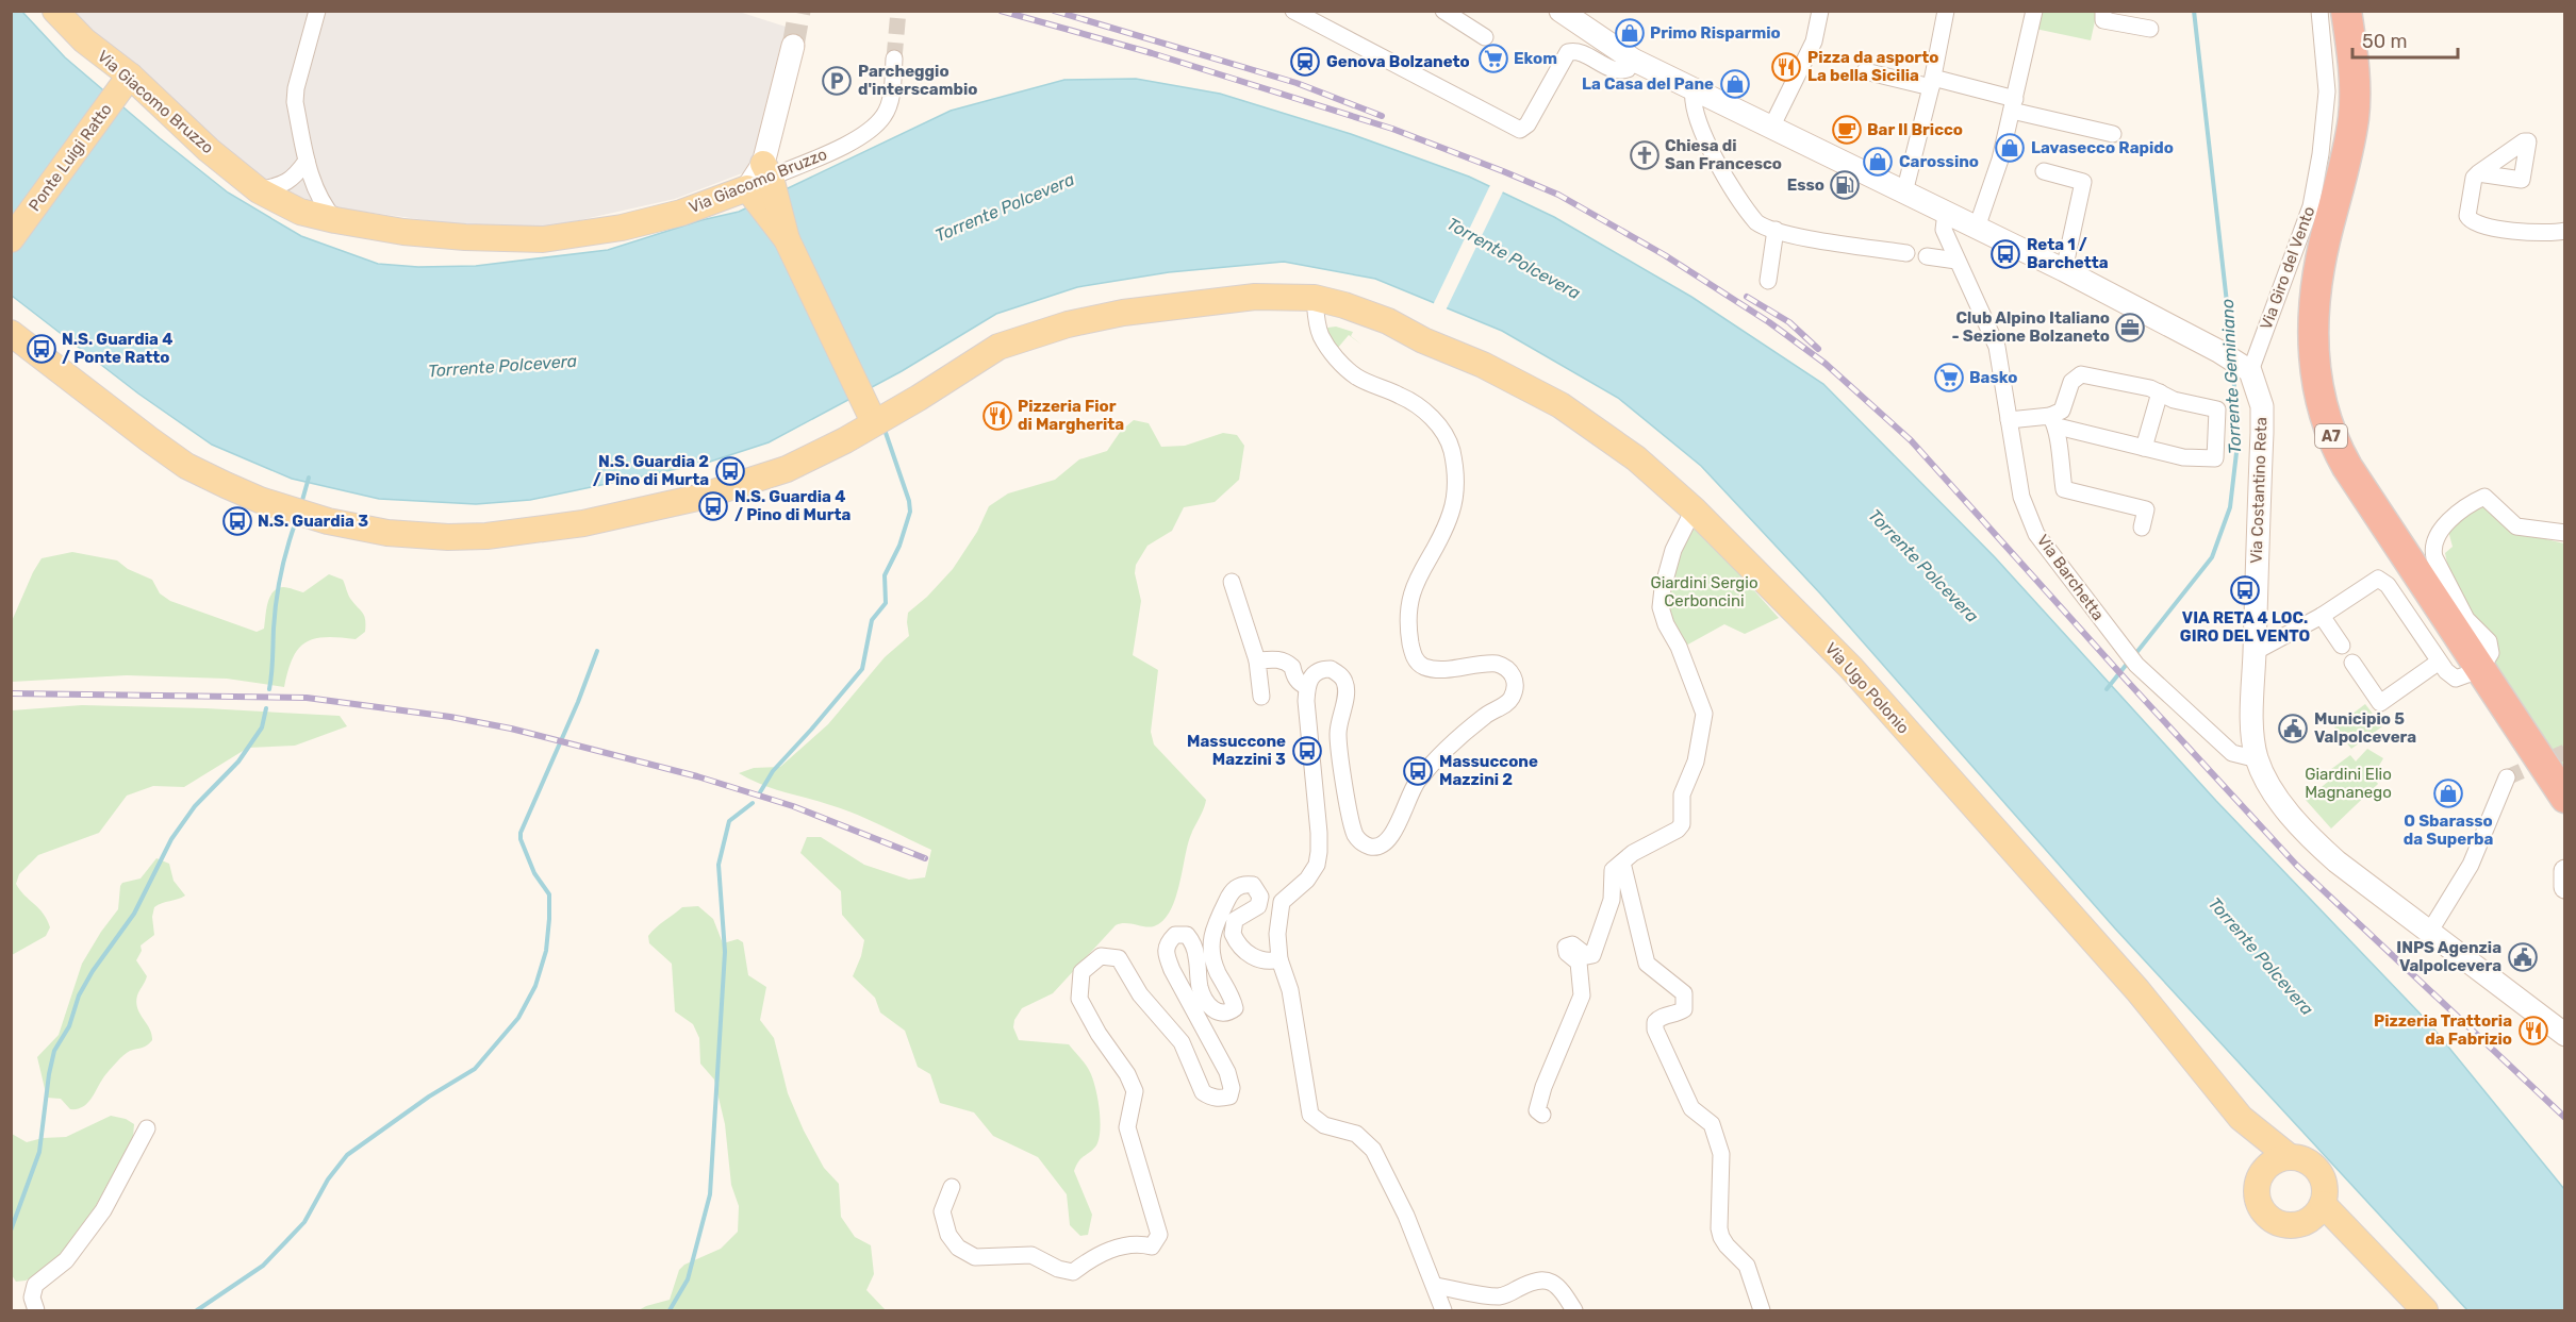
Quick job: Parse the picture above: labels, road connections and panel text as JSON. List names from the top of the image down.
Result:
{
  "streets": {
    "highway": ["A7"],
    "main road": [
      "Via Giacomo Bruzzo",
      "Ponte Luigi Ratto",
      "Via Costantino Reta",
      "Via Ugo Polonio"
    ],
    "street": ["Via Giro del Vento", "Via Barchetta"]
  },
  "crossings": [
    ["Via Giacomo Bruzzo", "Ponte Luigi Ratto"],
    ["Via Giro del Vento", "Via Costantino Reta"],
    ["Via Costantino Reta", "Via Barchetta"]
  ],
  "water": ["Torrente Polcevera", "Torrente Geminiano"],
  "parks": ["Giardini Sergio Cerboncini", "Giardini Elio Magnanego"],
  "places": {
    "shop": [
      "Primo Risparmio",
      "La Casa del Pane",
      "Lavasecco Rapido",
      "Carossino",
      "O Sbarasso da Superba"
    ],
    "supermarket": ["Ekom", "Basko"],
    "station": ["Genova Bolzaneto"],
    "restaurant": ["Pizza da asporto La bella Sicilia", "Pizzeria Fior di Margherita", "Pizzeria Trattoria da Fabrizio"],
    "parking": ["Parcheggio d'interscambio"],
    "cafe": ["Bar Il Bricco"],
    "church": ["Chiesa di San Francesco"],
    "fuel station": ["Esso"],
    "bus stop": [
      "Reta 1 / Barchetta",
      "N.S. Guardia 4 / Ponte Ratto",
      "N.S. Guardia 2 / Pino di Murta",
      "N.S. Guardia 4 / Pino di Murta",
      "N.S. Guardia 3",
      "VIA RETA 4 LOC. GIRO DEL VENTO",
      "Massuccone Mazzini 3",
      "Massuccone Mazzini 2"
    ],
    "office": ["Club Alpino Italiano - Sezione Bolzaneto"],
    "public building": ["Municipio 5 Valpolcevera", "INPS Agenzia Valpolcevera"]
  },
  "scale_bar": "50 m"
}
